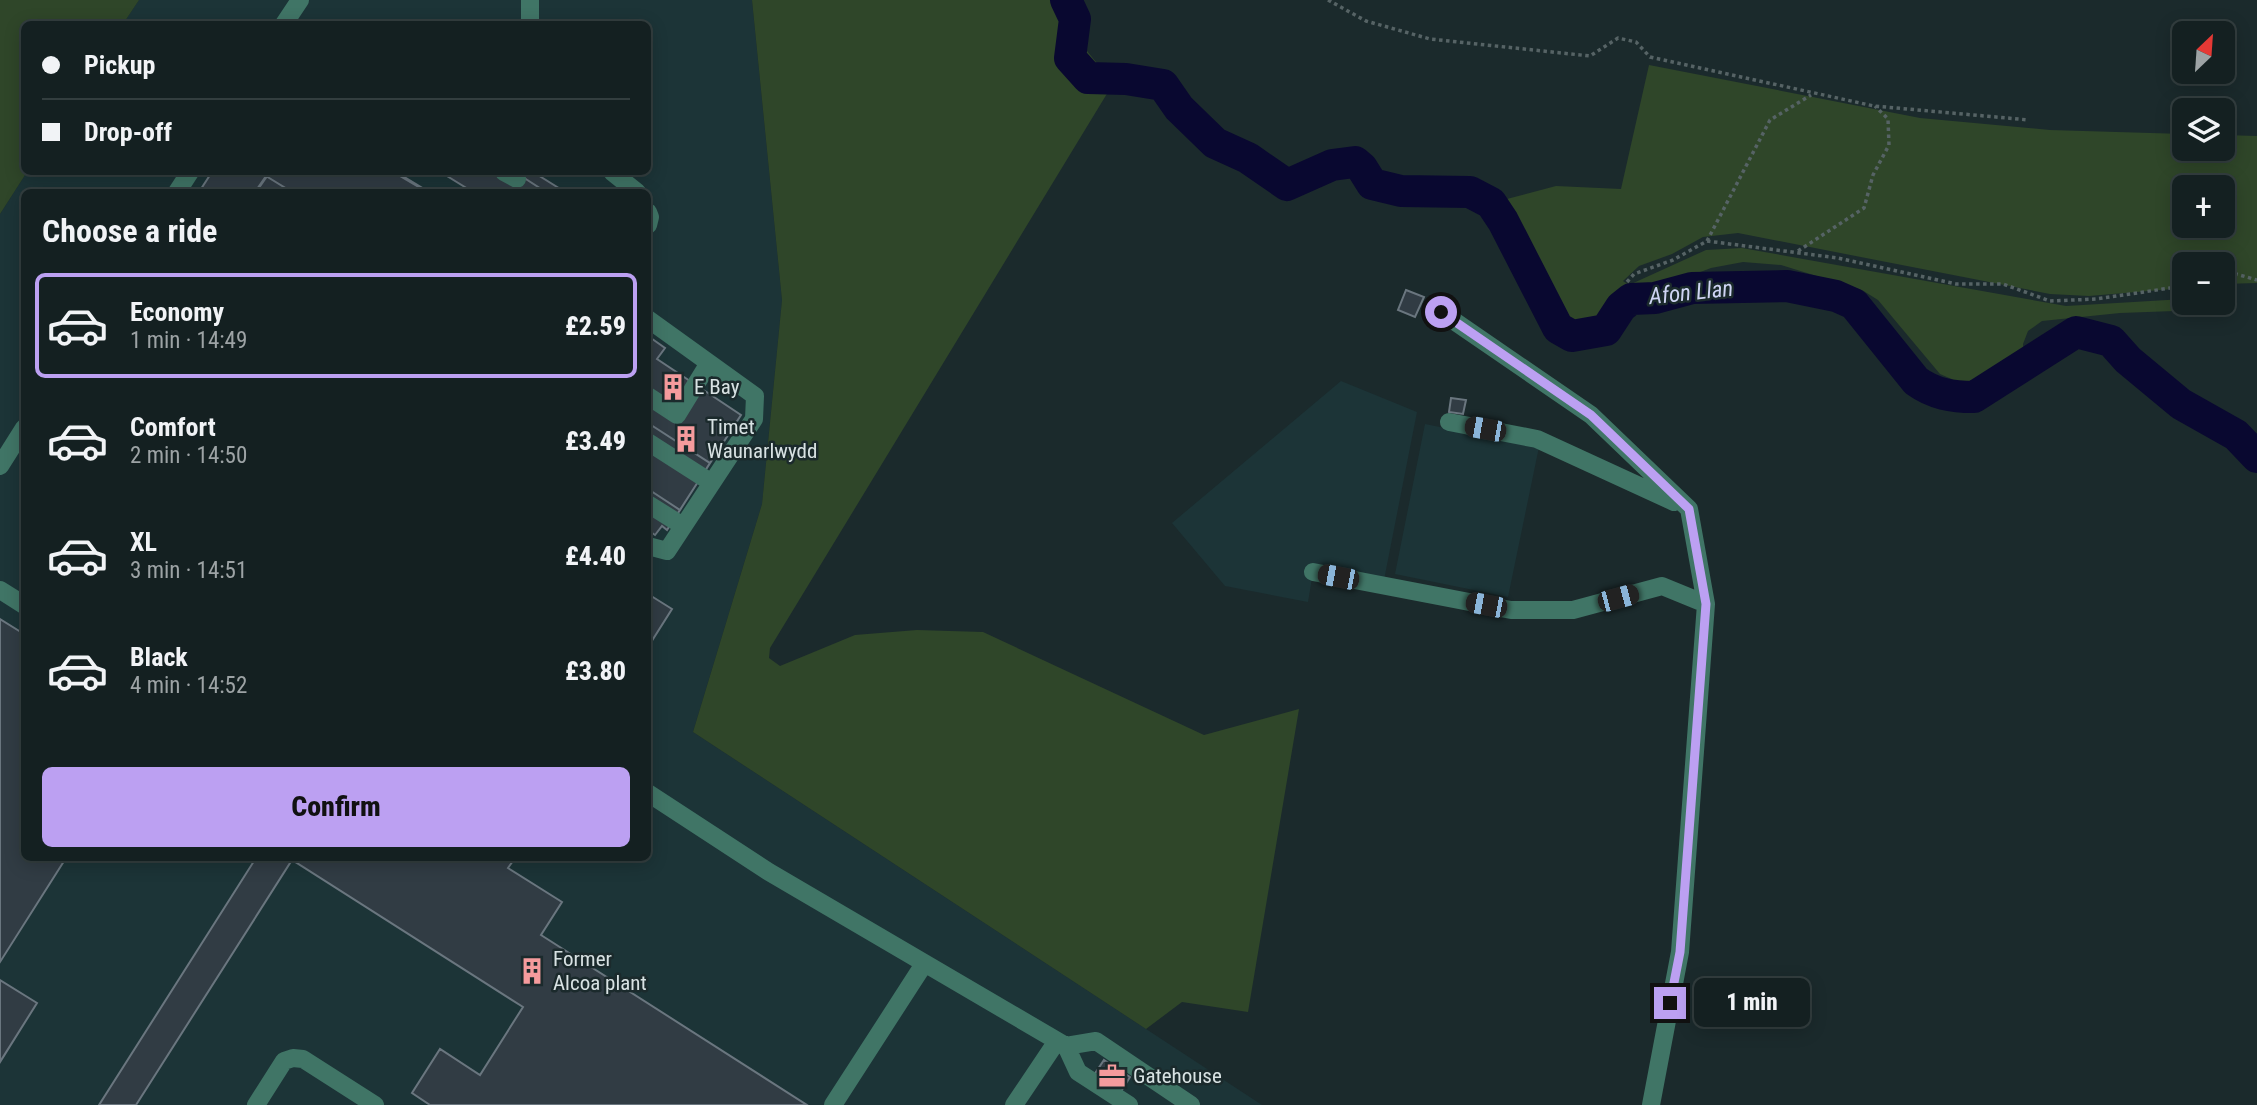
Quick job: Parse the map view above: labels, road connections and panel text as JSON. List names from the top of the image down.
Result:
{
  "water": ["Afon Llan"],
  "places": {
    "building": ["E Bay", "Timet Waunarlwydd", "Former Alcoa plant"],
    "office": ["Gatehouse"]
  },
  "north": "top right",
  "page": {
    "map_buttons": ["+", "−"],
    "banner": ["Pickup", "Drop-off"],
    "heading": "Choose a ride",
    "list": [
      {
        "name": "Economy",
        "note": "1 min · 14:49",
        "value": "£2.59"
      },
      {
        "name": "Comfort",
        "note": "2 min · 14:50",
        "value": "£3.49"
      },
      {
        "name": "XL",
        "note": "3 min · 14:51",
        "value": "£4.40"
      },
      {
        "name": "Black",
        "note": "4 min · 14:52",
        "value": "£3.80"
      }
    ],
    "buttons": "Confirm",
    "bubble": "1 min"
  }
}
